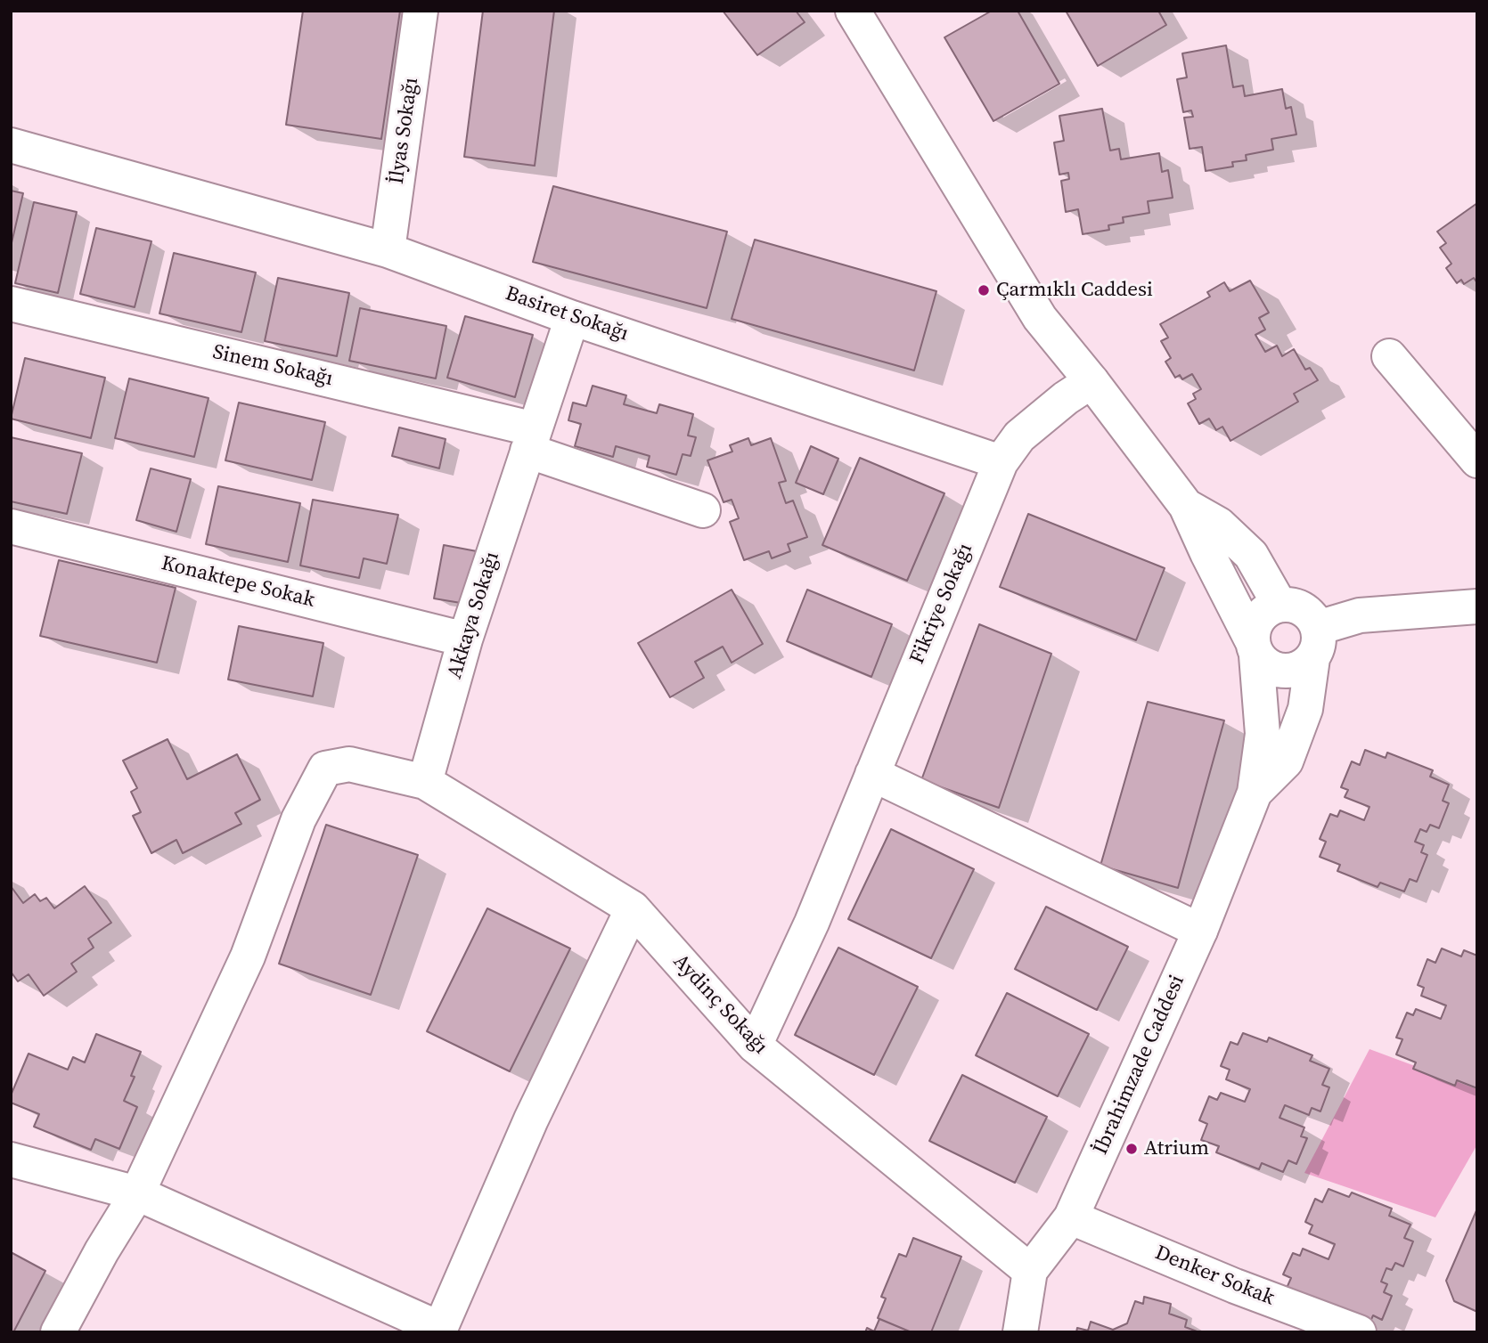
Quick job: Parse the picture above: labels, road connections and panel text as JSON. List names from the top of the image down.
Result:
{
  "streets": {
    "street": [
      "İlyas Sokağı",
      "Basiret Sokağı",
      "Sinem Sokağı",
      "Konaktepe Sokak",
      "Fikriye Sokağı",
      "Akkaya Sokağı",
      "Aydinç Sokağı",
      "İbrahimzade Caddesi",
      "Denker Sokak"
    ]
  },
  "crossings": [
    ["İlyas Sokağı", "Basiret Sokağı"],
    ["Basiret Sokağı", "Fikriye Sokağı"],
    ["Basiret Sokağı", "Akkaya Sokağı"],
    ["Sinem Sokağı", "Akkaya Sokağı"],
    ["Konaktepe Sokak", "Akkaya Sokağı"],
    ["Fikriye Sokağı", "Aydinç Sokağı"],
    ["Akkaya Sokağı", "Aydinç Sokağı"],
    ["Aydinç Sokağı", "İbrahimzade Caddesi"],
    ["İbrahimzade Caddesi", "Denker Sokak"]
  ],
  "places": ["Çarmıklı Caddesi", "Atrium"]
}
